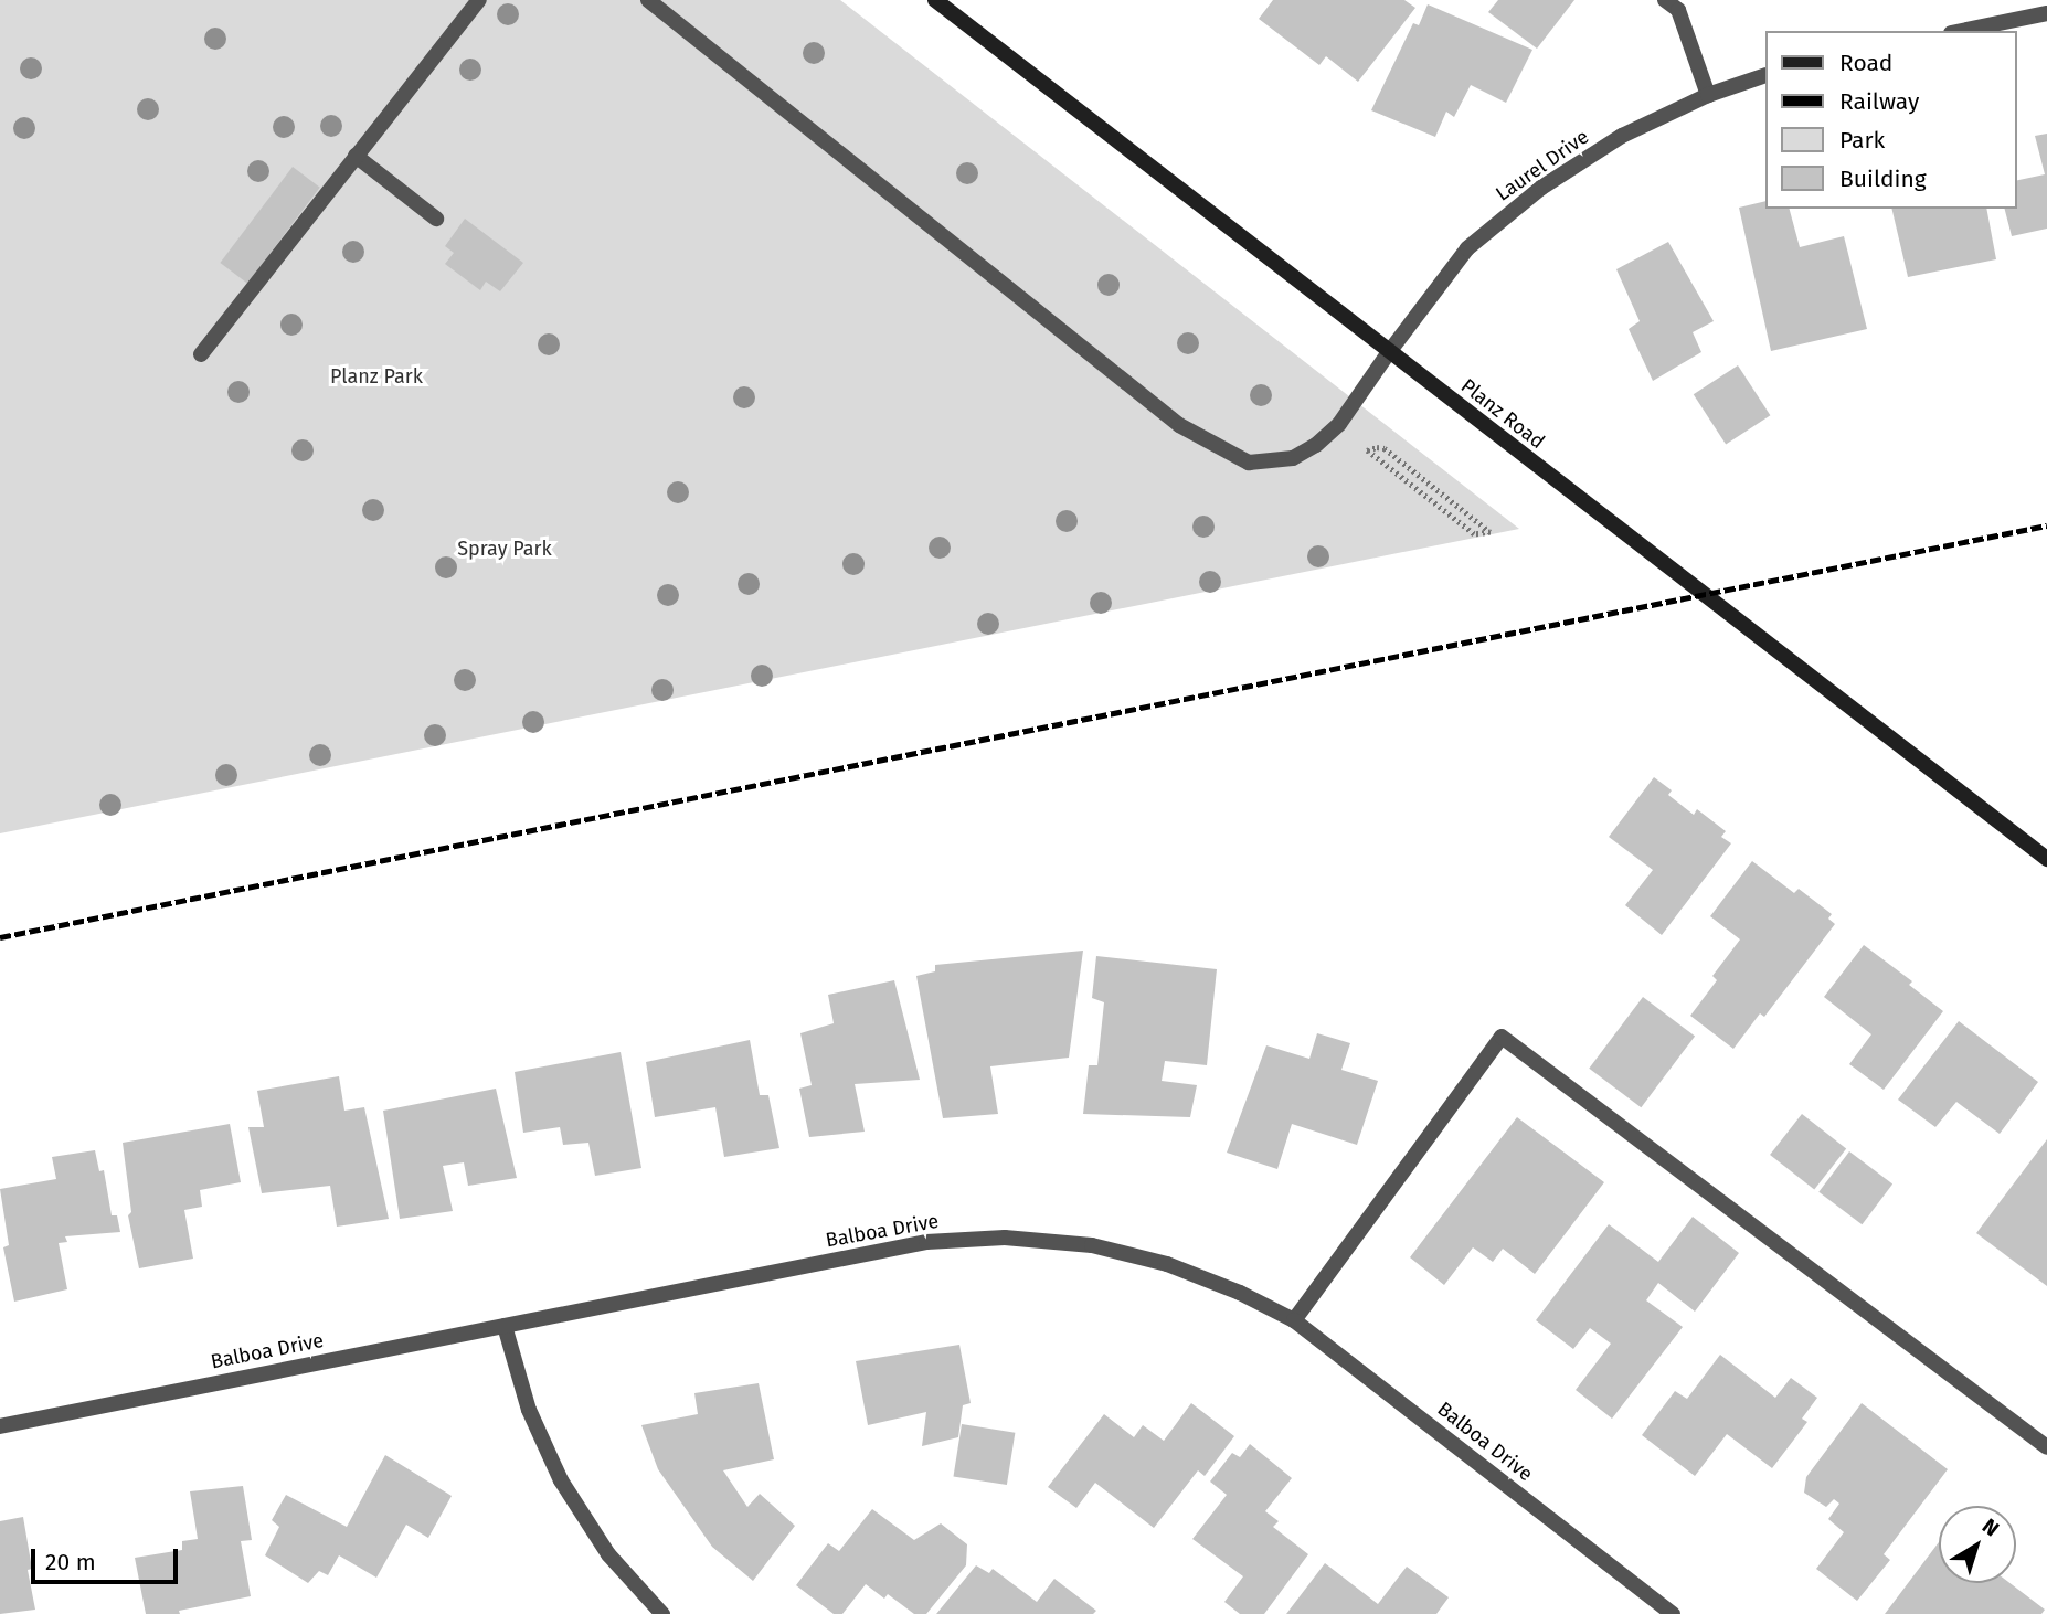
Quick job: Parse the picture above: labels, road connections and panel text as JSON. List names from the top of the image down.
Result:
{
  "streets": {
    "street": ["Laurel Drive", "Planz Road", "Balboa Drive"]
  },
  "crossings": [
    ["Laurel Drive", "Planz Road"]
  ],
  "parks": ["Planz Park", "Spray Park"],
  "legend": [
    "Road",
    "Railway",
    "Park",
    "Building"
  ],
  "scale_bar": "20 m",
  "north": "top right"
}
